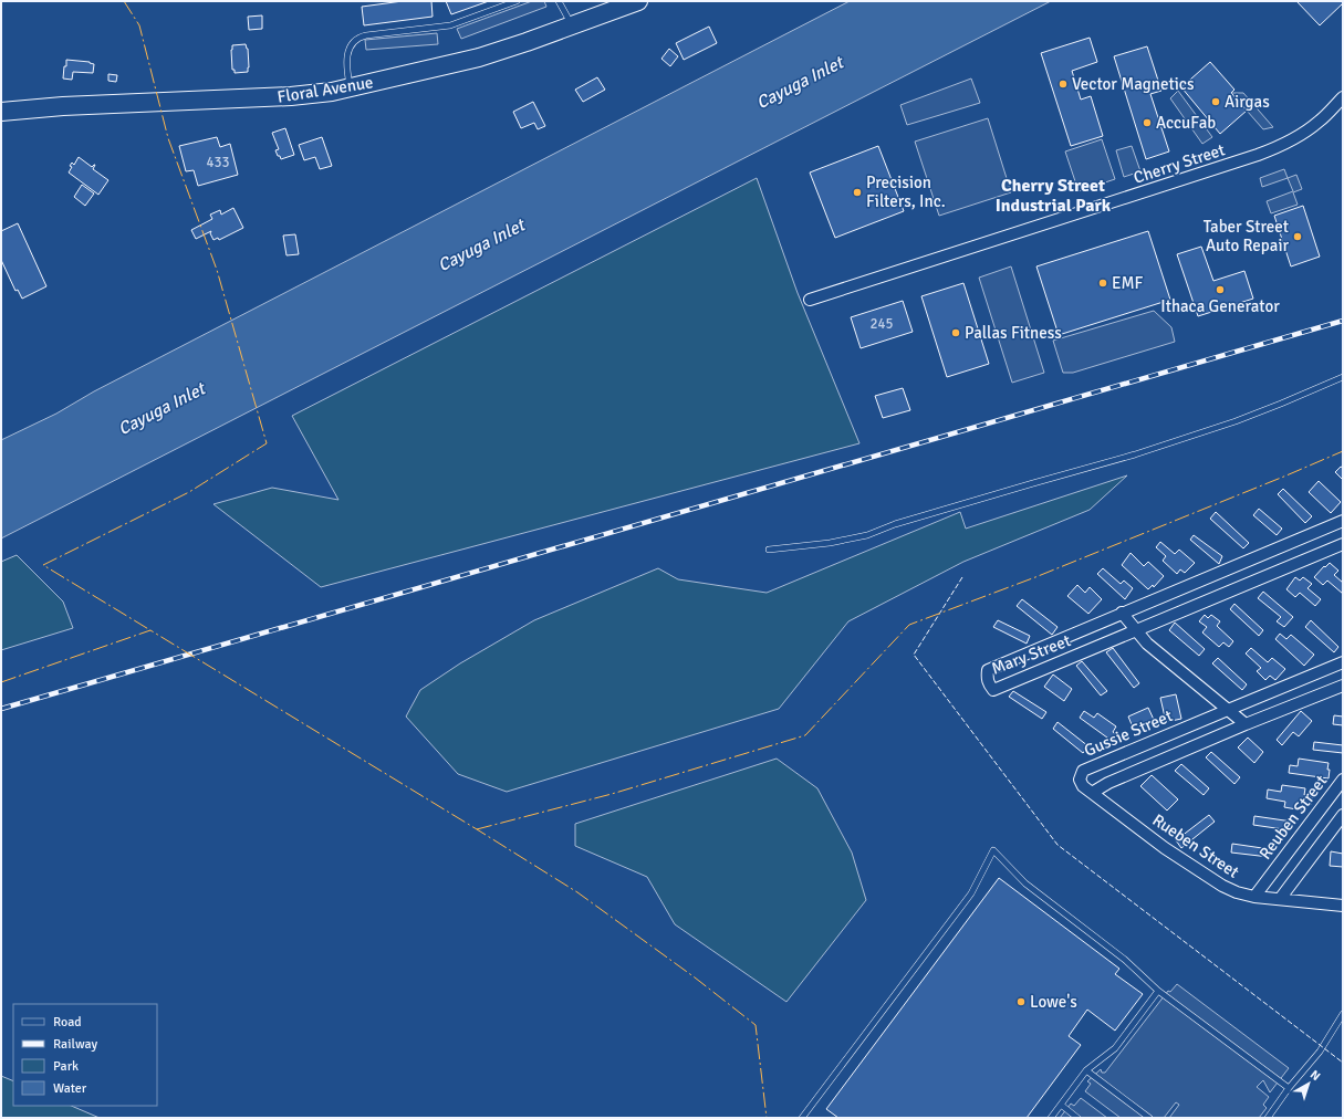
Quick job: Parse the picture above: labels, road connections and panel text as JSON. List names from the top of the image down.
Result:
{
  "streets": {
    "main road": ["Floral Avenue"],
    "street": [
      "Cherry Street",
      "Mary Street",
      "Gussie Street",
      "Reuben Street",
      "Rueben Street"
    ]
  },
  "crossings": [
    ["Gussie Street", "Rueben Street"],
    ["Reuben Street", "Rueben Street"]
  ],
  "districts": ["Cherry Street Industrial Park"],
  "water": ["Cayuga Inlet"],
  "places": [
    "Vector Magnetics",
    "Airgas",
    "AccuFab",
    "Precision Filters, Inc.",
    "Taber Street Auto Repair",
    "EMF",
    "Ithaca Generator",
    "Pallas Fitness",
    "Lowe's"
  ],
  "house_numbers": ["433", "245"],
  "legend": [
    "Road",
    "Railway",
    "Park",
    "Water"
  ],
  "north": "top right"
}
